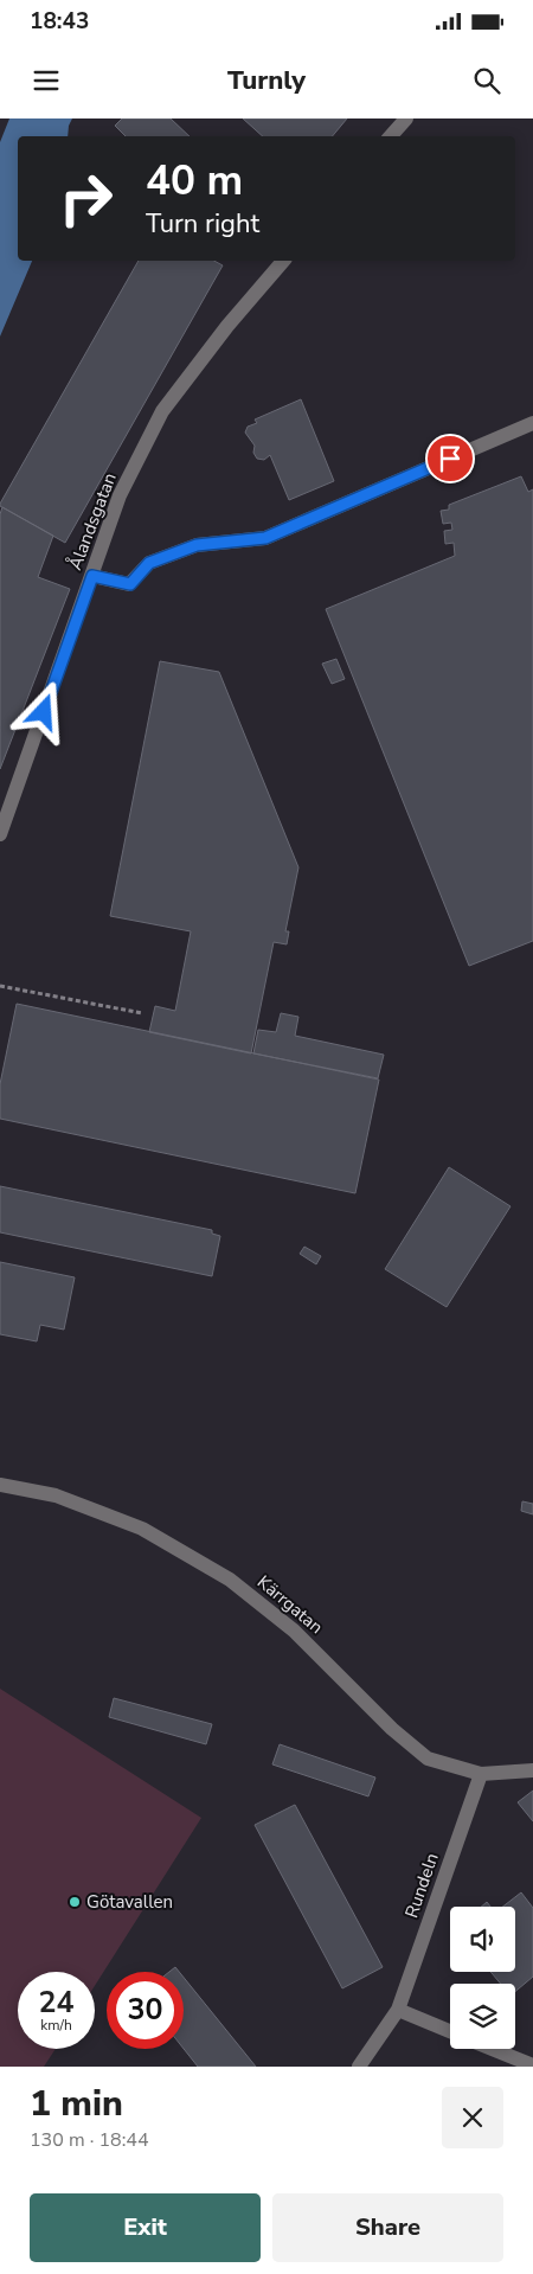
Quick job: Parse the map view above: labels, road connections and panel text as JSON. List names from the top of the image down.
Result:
{
  "streets": {
    "street": ["Ålandsgatan", "Kärrgatan", "Rundeln"]
  },
  "crossings": [
    ["Kärrgatan", "Rundeln"]
  ],
  "places": ["Götavallen"],
  "page": {
    "status": "18:43",
    "header": "Turnly",
    "turn": ["40 m", "Turn right"],
    "speed": "24 km/h",
    "limit": "30",
    "heading": ["1 min", "130 m · 18:44"],
    "buttons": ["Exit", "Share"]
  }
}
